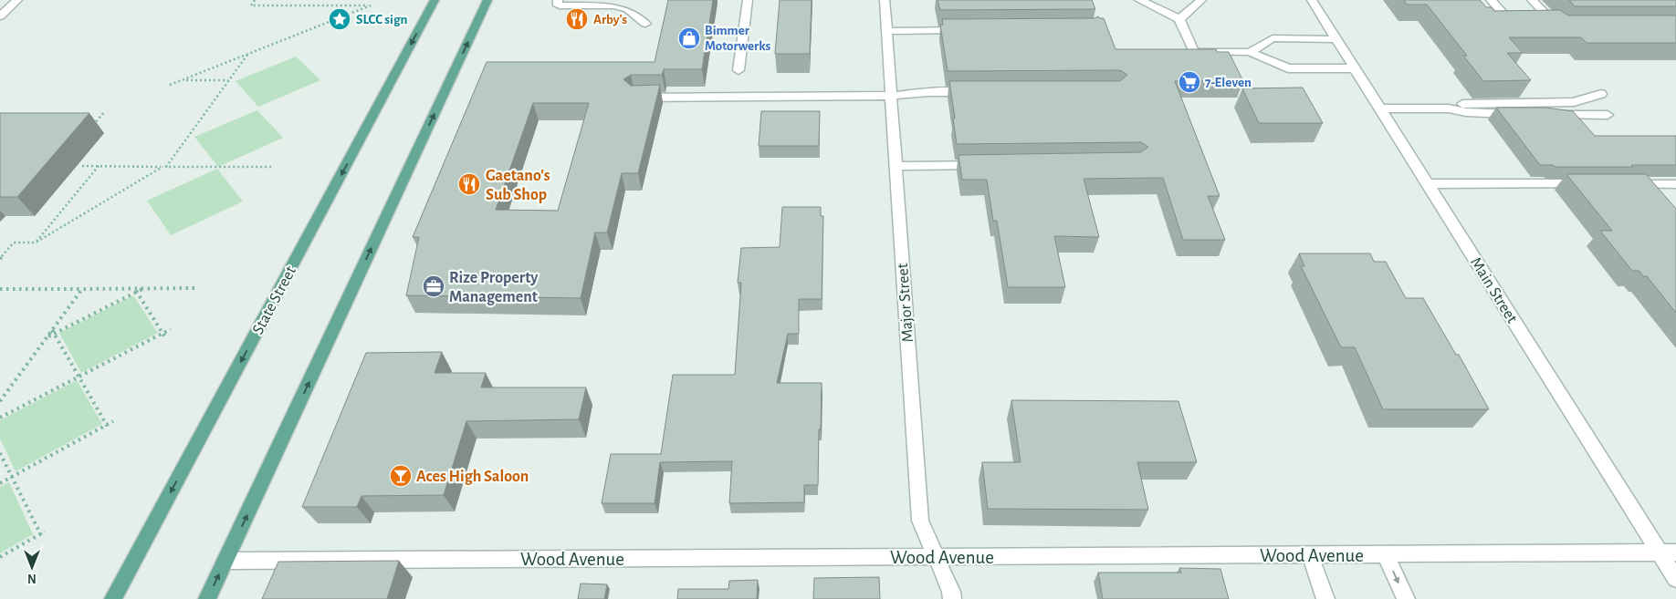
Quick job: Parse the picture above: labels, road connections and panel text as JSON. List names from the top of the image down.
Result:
{
  "streets": {
    "main road": ["State Street"],
    "street": ["Main Street", "Major Street", "Wood Avenue"]
  },
  "crossings": [
    ["Main Street", "Wood Avenue"],
    ["Major Street", "Wood Avenue"]
  ],
  "places": {
    "place": ["SLCC sign"],
    "restaurant": ["Arby's", "Gaetano's Sub Shop"],
    "shop": ["Bimmer Motorwerks"],
    "supermarket": ["7-Eleven"],
    "office": ["Rize Property Management"],
    "bar": ["Aces High Saloon"]
  },
  "north": "bottom"
}
